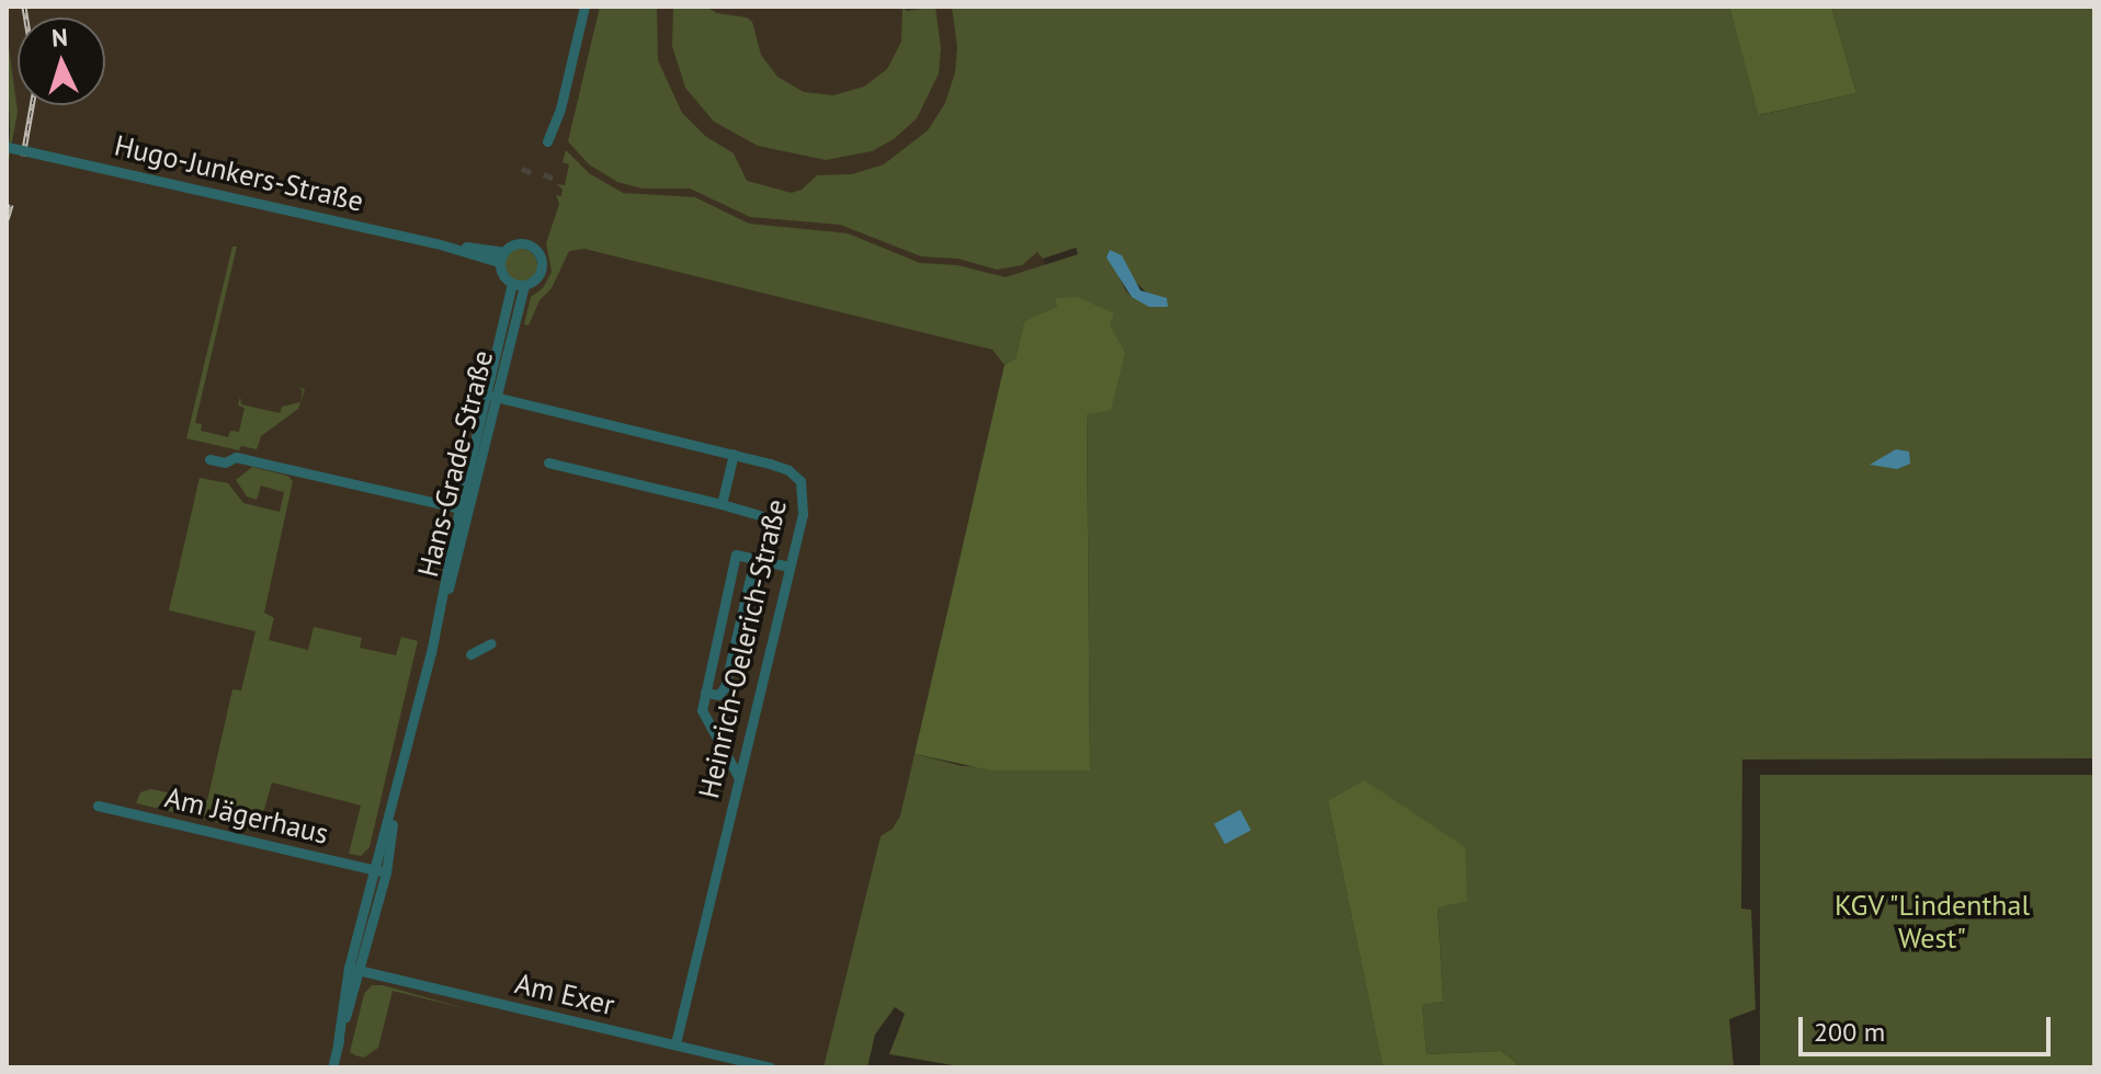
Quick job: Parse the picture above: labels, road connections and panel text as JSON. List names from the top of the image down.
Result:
{
  "streets": {
    "street": [
      "Hugo-Junkers-Straße",
      "Hans-Grade-Straße",
      "Heinrich-Oelerich-Straße",
      "Am Jägerhaus",
      "Am Exer"
    ]
  },
  "crossings": [
    ["Hugo-Junkers-Straße", "Hans-Grade-Straße"],
    ["Hans-Grade-Straße", "Heinrich-Oelerich-Straße"],
    ["Hans-Grade-Straße", "Am Jägerhaus"],
    ["Hans-Grade-Straße", "Am Exer"],
    ["Heinrich-Oelerich-Straße", "Am Exer"]
  ],
  "parks": ["KGV \"Lindenthal West\""],
  "scale_bar": "200 m",
  "north": "top"
}
